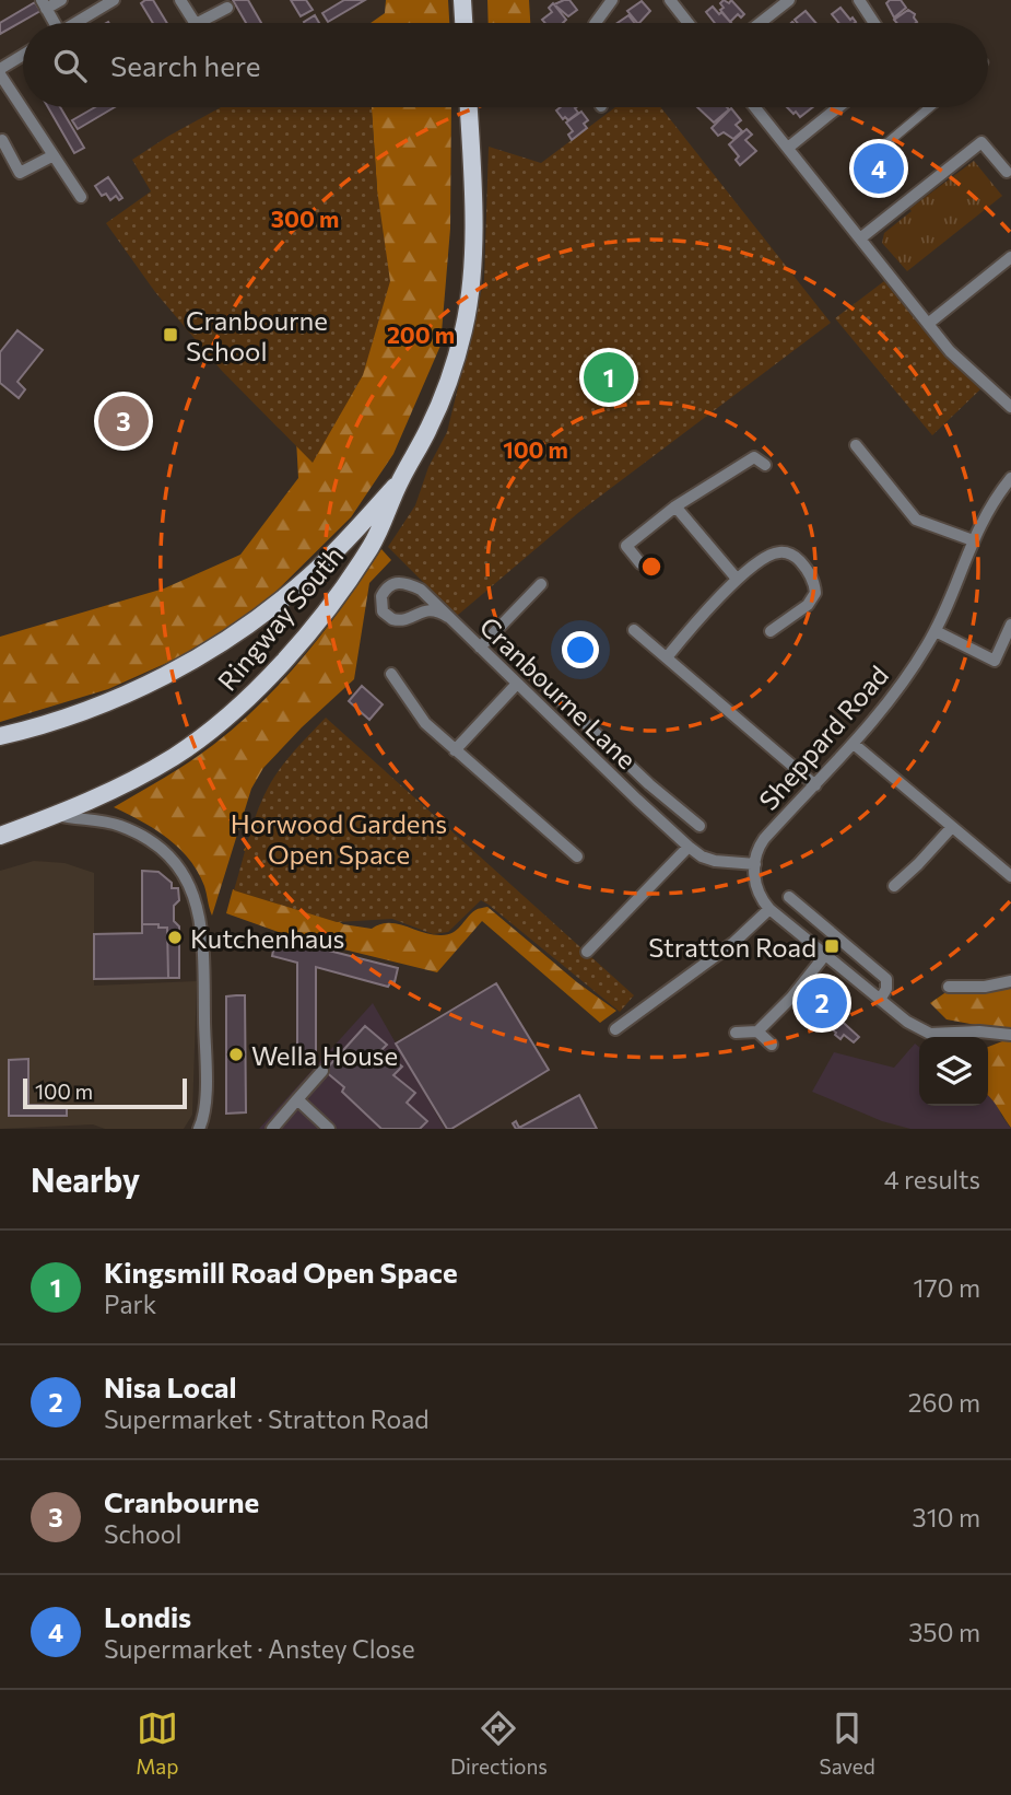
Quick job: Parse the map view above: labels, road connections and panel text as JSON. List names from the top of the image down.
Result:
{
  "streets": {
    "main road": ["Ringway South"],
    "street": ["Cranbourne Lane", "Sheppard Road"]
  },
  "crossings": [
    ["Cranbourne Lane", "Sheppard Road"]
  ],
  "parks": ["Horwood Gardens Open Space"],
  "places": {
    "transit": ["Cranbourne School", "Stratton Road"],
    "other": ["Kutchenhaus", "Wella House"]
  },
  "scale_bar": "100 m",
  "page": {
    "search": "Search here",
    "pins": [
      "4",
      "1",
      "3",
      "2"
    ],
    "scale": "100 m",
    "heading": ["Nearby", "4 results"],
    "list": [
      {
        "mark": "1",
        "name": "Kingsmill Road Open Space",
        "note": "Park",
        "value": "170 m"
      },
      {
        "mark": "2",
        "name": "Nisa Local",
        "note": "Supermarket · Stratton Road",
        "value": "260 m"
      },
      {
        "mark": "3",
        "name": "Cranbourne",
        "note": "School",
        "value": "310 m"
      },
      {
        "mark": "4",
        "name": "Londis",
        "note": "Supermarket · Anstey Close",
        "value": "350 m"
      }
    ],
    "nav": ["Map", "Directions", "Saved"]
  },
  "rings": ["300 m", "200 m", "100 m"]
}
